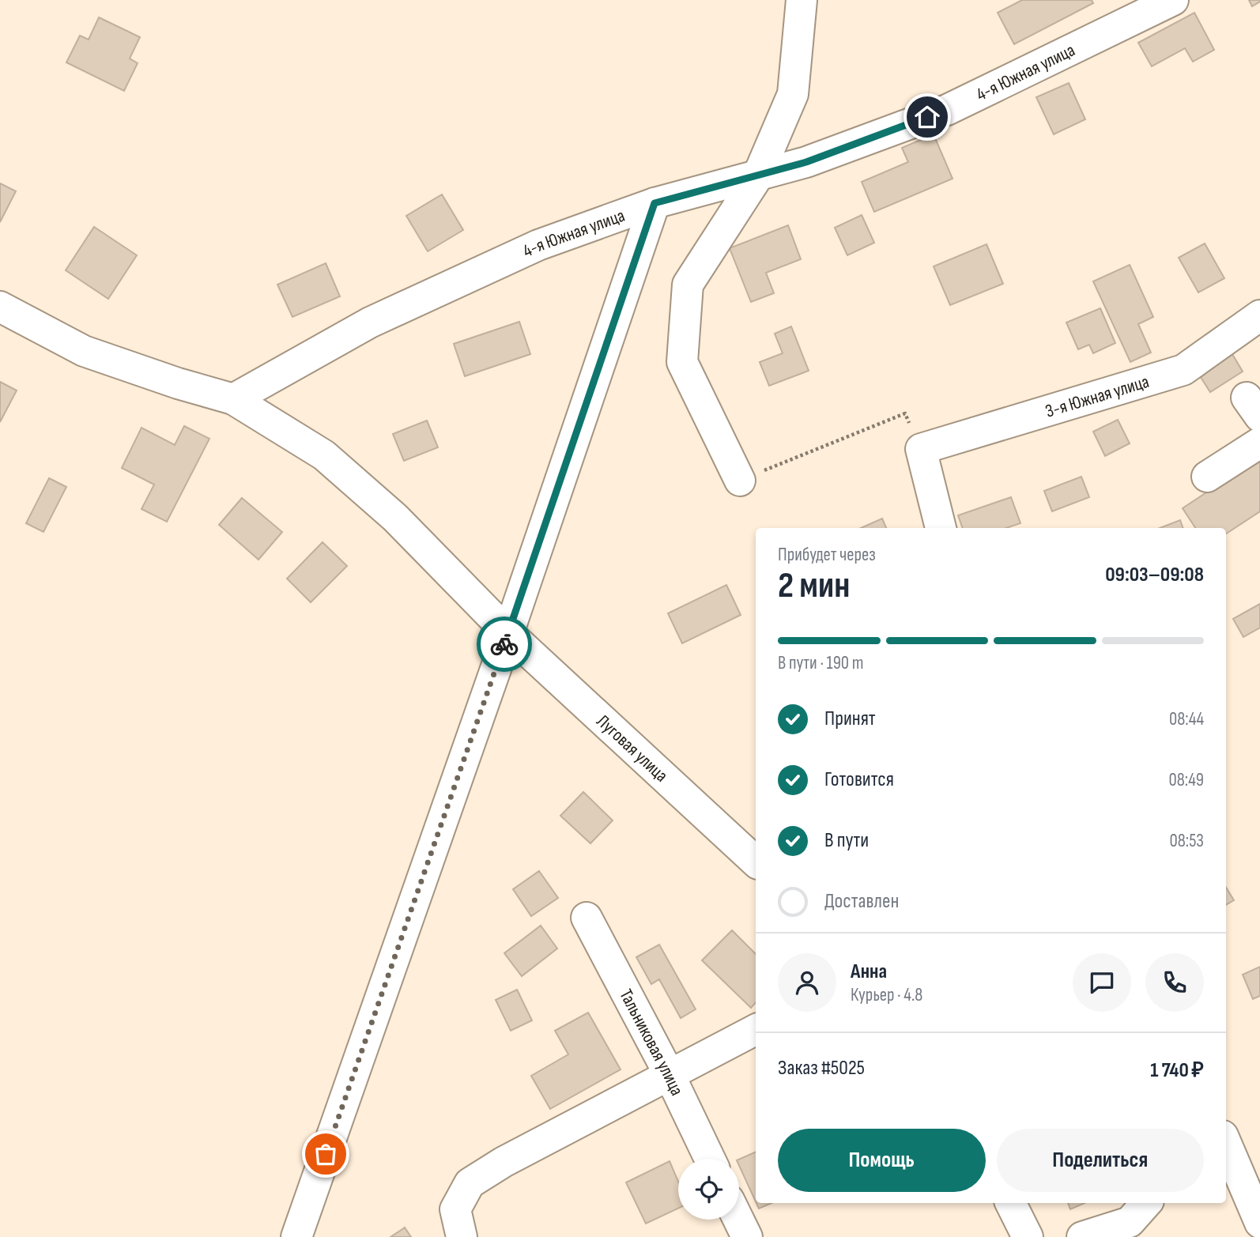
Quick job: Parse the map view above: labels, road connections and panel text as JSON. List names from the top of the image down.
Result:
{
  "streets": {
    "street": [
      "4-я Южная улица",
      "3-я Южная улица",
      "Луговая улица",
      "Тальниковая улица"
    ]
  },
  "crossings": [
    ["4-я Южная улица", "Луговая улица"]
  ],
  "page": {
    "heading": ["2 мин", "Прибудет через", "09:03–09:08"],
    "panel": [
      "Анна",
      "Курьер · 4.8",
      "Заказ #5025",
      "1 740 ₽"
    ],
    "bar": "В пути · 190 m",
    "list": [
      ["Принят", "08:44"],
      ["Готовится", "08:49"],
      ["В пути", "08:53"],
      "Доставлен"
    ],
    "buttons": ["Помощь", "Поделиться"]
  }
}
